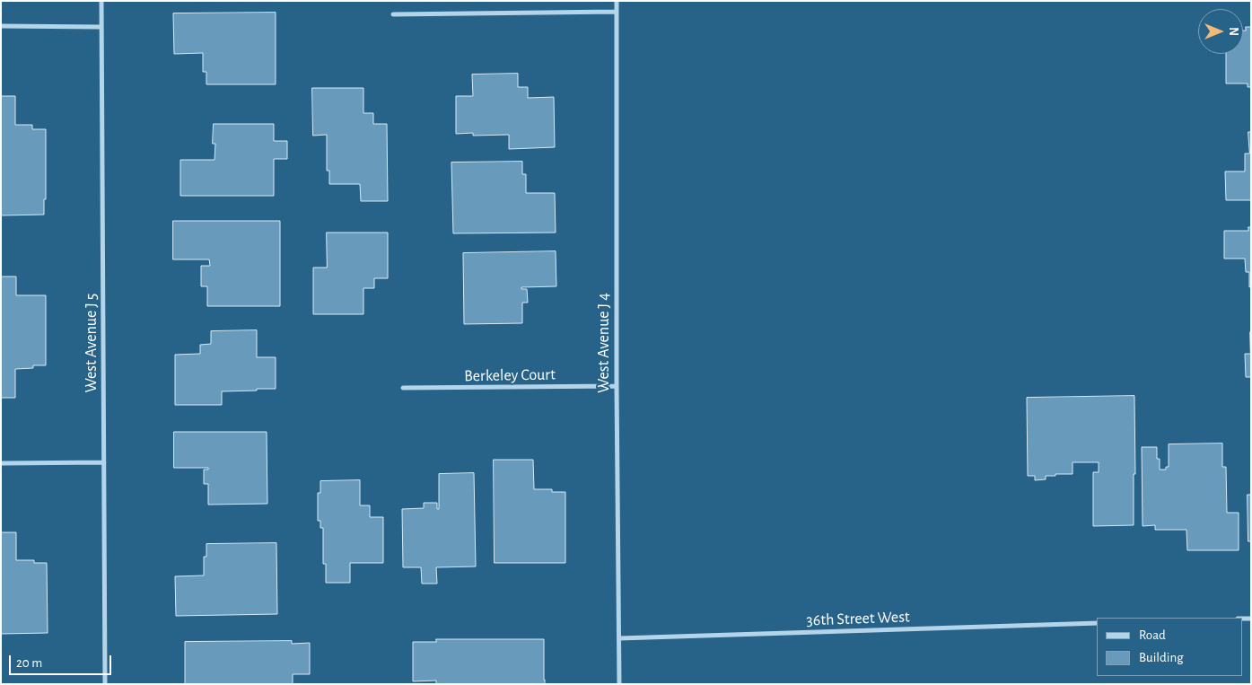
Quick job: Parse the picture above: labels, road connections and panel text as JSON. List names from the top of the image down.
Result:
{
  "streets": {
    "street": [
      "West Avenue J 5",
      "West Avenue J 4",
      "Berkeley Court",
      "36th Street West"
    ]
  },
  "crossings": [
    ["West Avenue J 4", "Berkeley Court"],
    ["West Avenue J 4", "36th Street West"]
  ],
  "legend": ["Road", "Building"],
  "scale_bar": "20 m",
  "north": "right"
}
